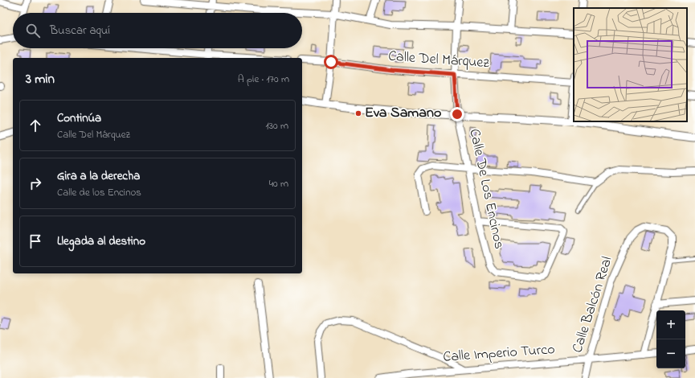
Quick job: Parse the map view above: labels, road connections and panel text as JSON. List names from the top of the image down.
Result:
{
  "streets": {
    "street": [
      "Calle Del Márquez",
      "Calle De Los Encinos",
      "Calle Balcón Real",
      "Calle Imperio Turco"
    ]
  },
  "crossings": [
    ["Calle Del Márquez", "Calle De Los Encinos"],
    ["Calle Balcón Real", "Calle Imperio Turco"]
  ],
  "places": ["Eva Samano"],
  "page": {
    "search": "Buscar aquí",
    "heading": ["3 min", "A pie · 170 m"],
    "list": [
      ["Continúa", "Calle Del Márquez", "130 m"],
      ["Gira a la derecha", "Calle de los Encinos", "40 m"],
      "Llegada al destino"
    ],
    "map_buttons": ["+", "−"]
  }
}
